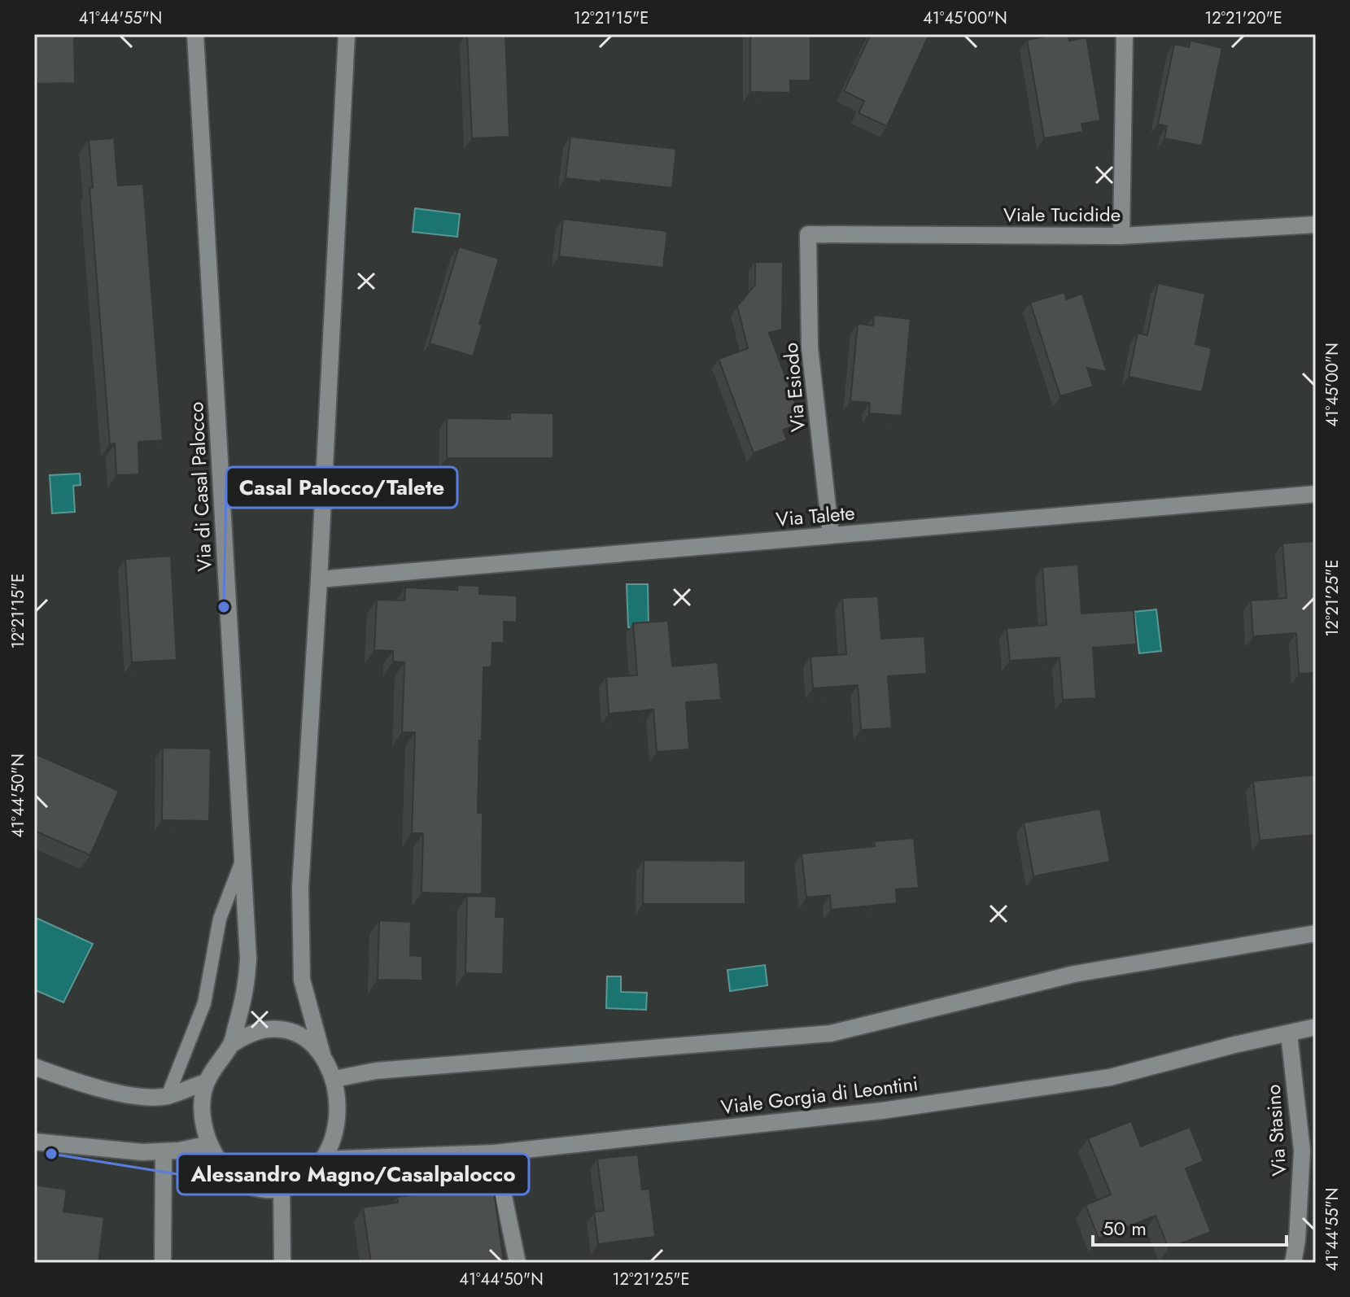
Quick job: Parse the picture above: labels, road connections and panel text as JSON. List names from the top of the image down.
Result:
{
  "streets": {
    "street": [
      "Viale Tucidide",
      "Via Esiodo",
      "Via di Casal Palocco",
      "Via Talete",
      "Viale Gorgia di Leontini",
      "Via Stasino"
    ]
  },
  "crossings": [
    ["Viale Tucidide", "Via Esiodo"],
    ["Via Esiodo", "Via Talete"],
    ["Via di Casal Palocco", "Viale Gorgia di Leontini"],
    ["Viale Gorgia di Leontini", "Via Stasino"]
  ],
  "places": ["Casal Palocco/Talete", "Alessandro Magno/Casalpalocco"],
  "scale_bar": "50 m",
  "coordinates": [
    "41°44'55\"N",
    "12°21'15\"E",
    "41°45'00\"N",
    "12°21'20\"E",
    "12°21'25\"E",
    "41°44'50\"N"
  ]
}
